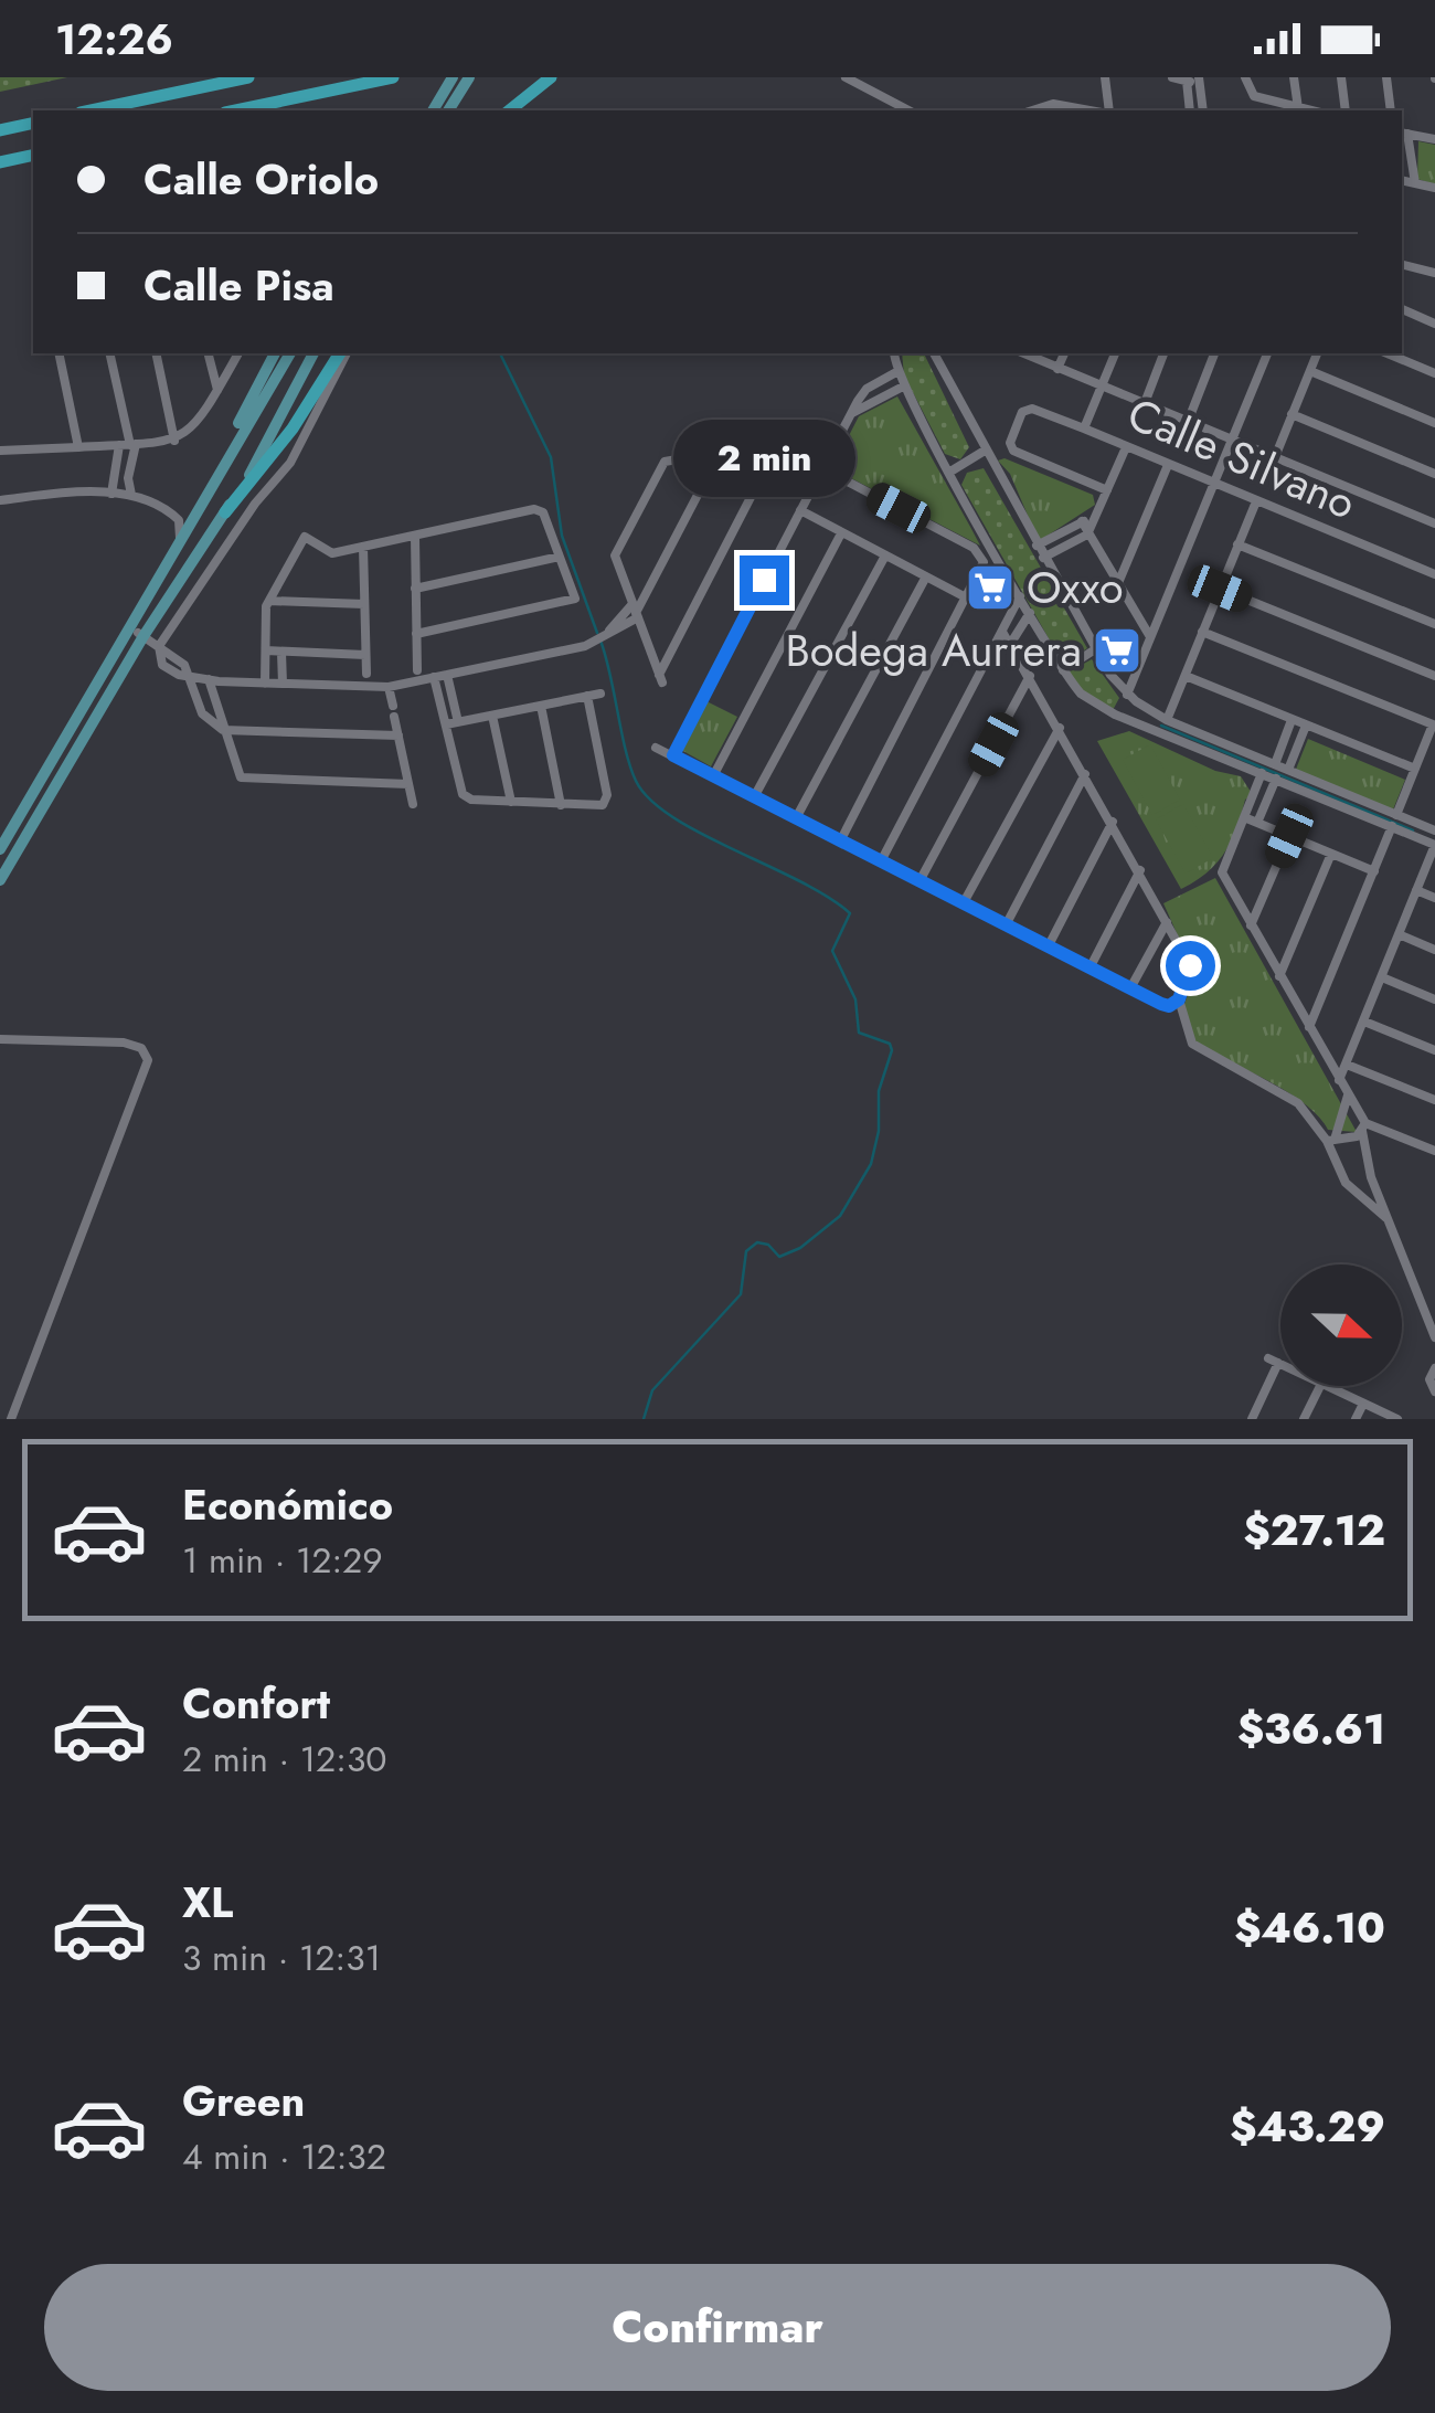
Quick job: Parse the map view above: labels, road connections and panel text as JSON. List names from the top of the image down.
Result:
{
  "streets": {
    "street": ["Calle Silvano"]
  },
  "places": {
    "supermarket": ["Oxxo", "Bodega Aurrera"]
  },
  "north": "right",
  "page": {
    "status": "12:26",
    "banner": ["Calle Oriolo", "Calle Pisa"],
    "bubble": "2 min",
    "list": [
      {
        "name": "Económico",
        "note": "1 min · 12:29",
        "value": "$27.12"
      },
      {
        "name": "Confort",
        "note": "2 min · 12:30",
        "value": "$36.61"
      },
      {
        "name": "XL",
        "note": "3 min · 12:31",
        "value": "$46.10"
      },
      {
        "name": "Green",
        "note": "4 min · 12:32",
        "value": "$43.29"
      }
    ],
    "buttons": "Confirmar"
  }
}
